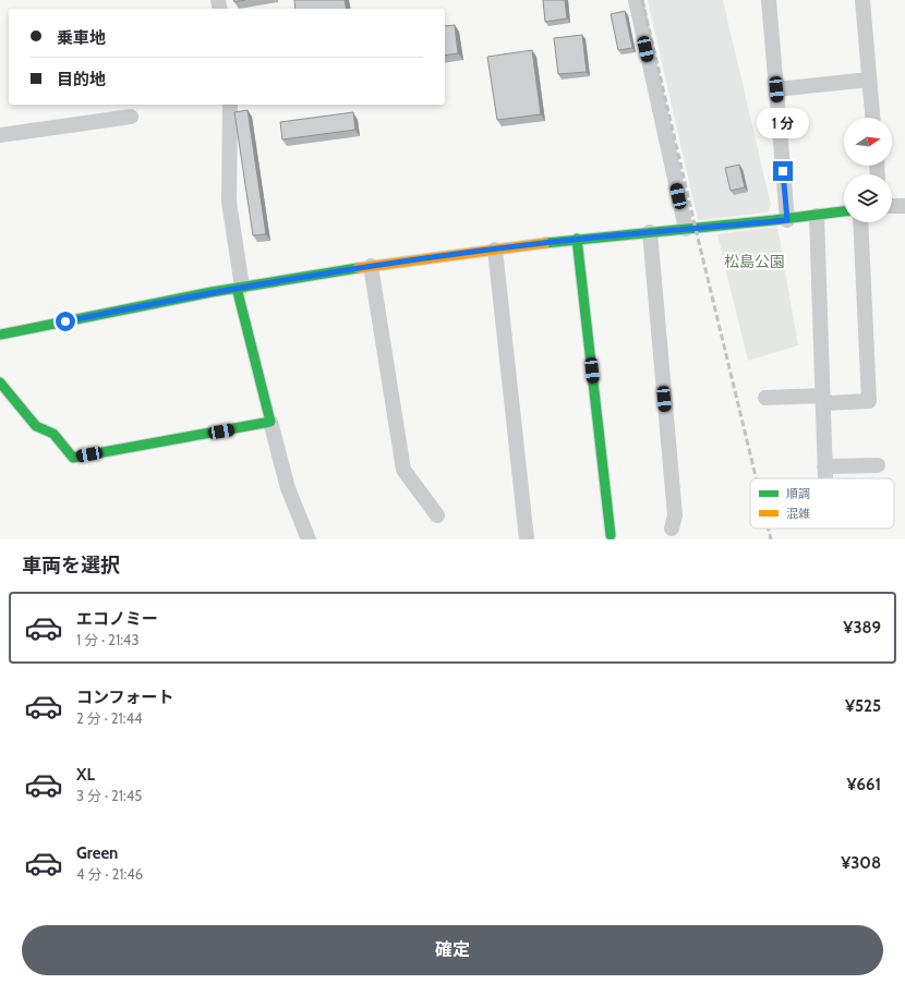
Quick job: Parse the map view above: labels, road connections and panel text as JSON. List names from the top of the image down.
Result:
{
  "parks": ["松島公園"],
  "legend": ["順調", "混雑"],
  "north": "right",
  "page": {
    "banner": ["乗車地", "目的地"],
    "bubble": "1 分",
    "heading": "車両を選択",
    "list": [
      {
        "name": "エコノミー",
        "note": "1 分 · 21:43",
        "value": "¥389"
      },
      {
        "name": "コンフォート",
        "note": "2 分 · 21:44",
        "value": "¥525"
      },
      {
        "name": "XL",
        "note": "3 分 · 21:45",
        "value": "¥661"
      },
      {
        "name": "Green",
        "note": "4 分 · 21:46",
        "value": "¥308"
      }
    ],
    "buttons": "確定"
  }
}
